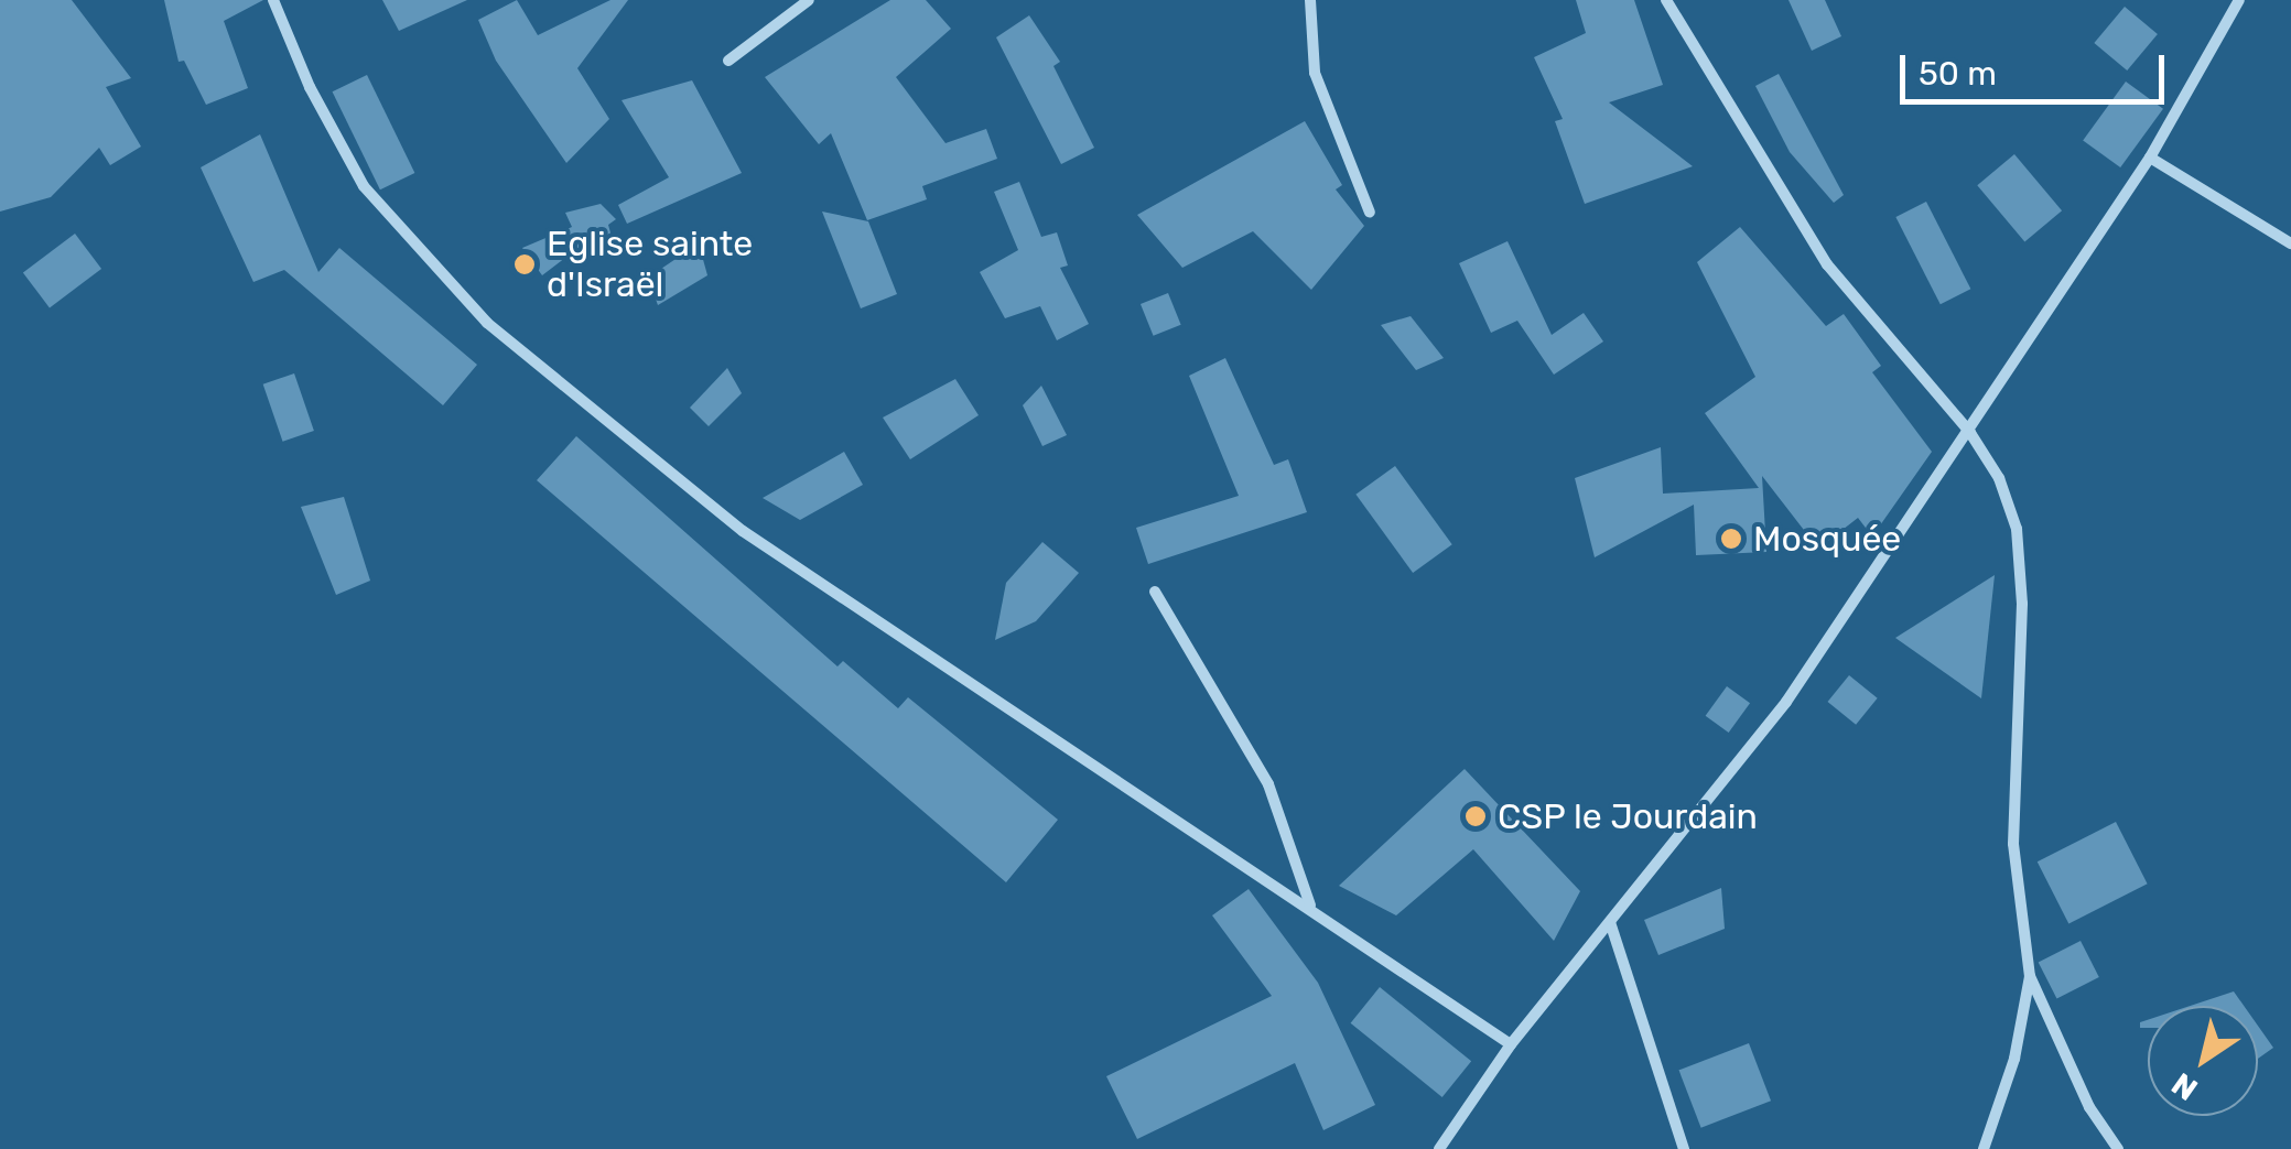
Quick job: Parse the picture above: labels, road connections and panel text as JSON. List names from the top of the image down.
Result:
{
  "places": ["Eglise sainte d'Israël", "Mosquée", "CSP le Jourdain"],
  "scale_bar": "50 m",
  "north": "bottom left"
}
